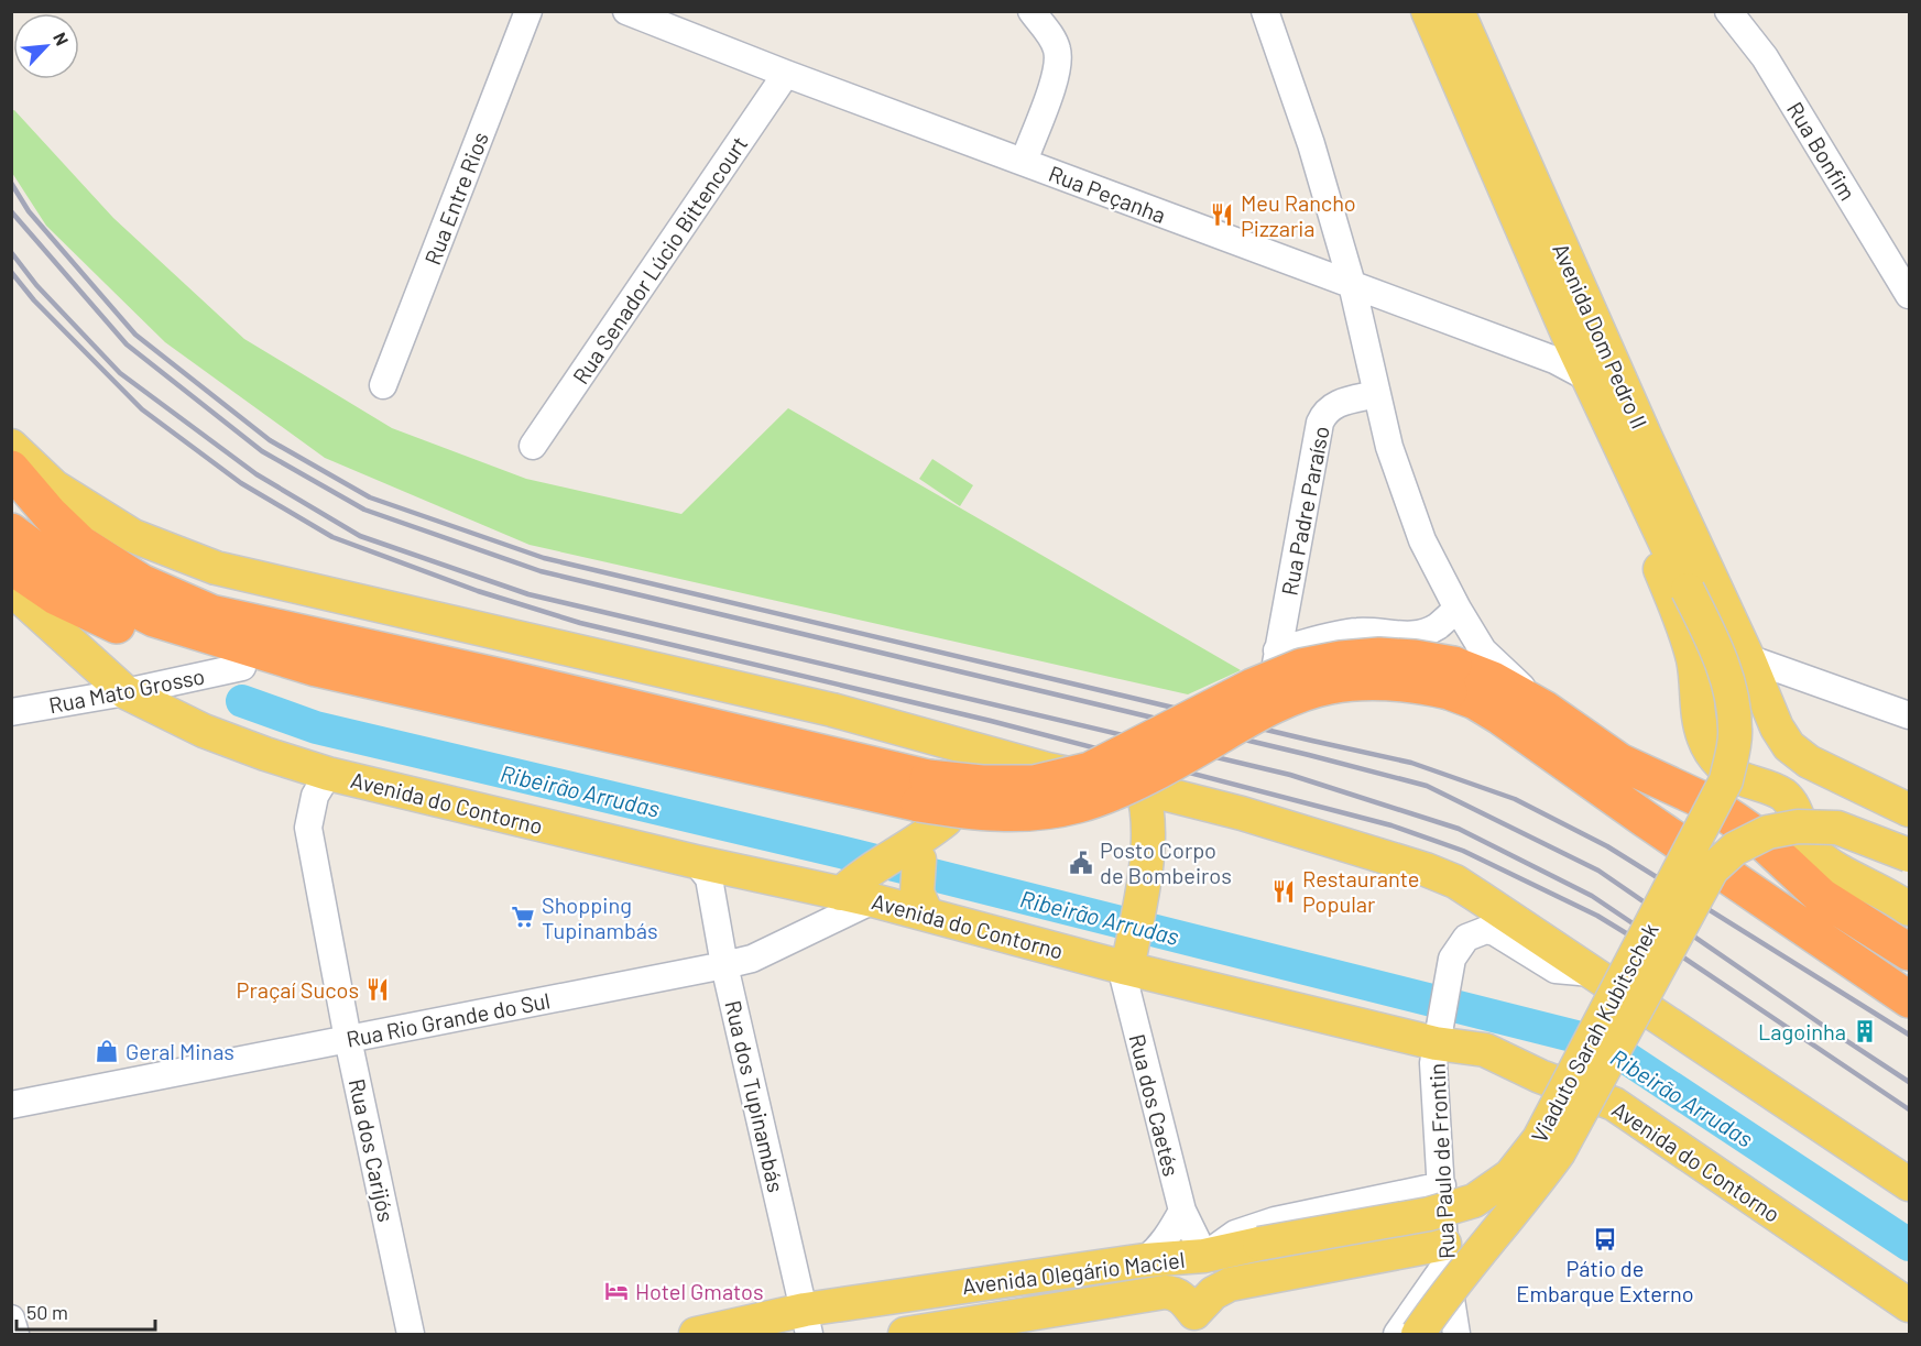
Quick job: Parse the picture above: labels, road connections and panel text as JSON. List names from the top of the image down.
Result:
{
  "streets": {
    "highway": ["Avenida do Contorno"],
    "main road": ["Avenida Dom Pedro II", "Viaduto Sarah Kubitschek", "Avenida Olegário Maciel"],
    "street": [
      "Rua Bonfim",
      "Rua Peçanha",
      "Rua Entre Rios",
      "Rua Senador Lúcio Bittencourt",
      "Rua Padre Paraíso",
      "Rua Mato Grosso",
      "Rua Rio Grande do Sul",
      "Rua dos Tupinambás",
      "Rua dos Caetés",
      "Rua dos Carijós",
      "Rua Paulo de Frontin"
    ]
  },
  "crossings": [
    ["Rua Peçanha", "Rua Senador Lúcio Bittencourt"],
    ["Rua Peçanha", "Avenida Dom Pedro II"],
    ["Avenida Dom Pedro II", "Viaduto Sarah Kubitschek"],
    ["Rua Mato Grosso", "Avenida do Contorno"],
    ["Avenida do Contorno", "Rua Rio Grande do Sul"],
    ["Avenida do Contorno", "Rua dos Tupinambás"],
    ["Avenida do Contorno", "Rua dos Caetés"],
    ["Avenida do Contorno", "Rua dos Carijós"],
    ["Avenida do Contorno", "Rua Paulo de Frontin"],
    ["Rua Rio Grande do Sul", "Rua dos Tupinambás"],
    ["Rua Rio Grande do Sul", "Rua dos Carijós"],
    ["Viaduto Sarah Kubitschek", "Rua dos Caetés"],
    ["Viaduto Sarah Kubitschek", "Avenida Olegário Maciel"],
    ["Rua dos Tupinambás", "Avenida Olegário Maciel"],
    ["Rua dos Caetés", "Avenida Olegário Maciel"],
    ["Rua Paulo de Frontin", "Avenida Olegário Maciel"]
  ],
  "water": ["Ribeirão Arrudas"],
  "places": {
    "restaurant": ["Meu Rancho Pizzaria", "Restaurante Popular", "Praçaí Sucos"],
    "public building": ["Posto Corpo de Bombeiros"],
    "supermarket": ["Shopping Tupinambás"],
    "building": ["Lagoinha"],
    "shop": ["Geral Minas"],
    "bus stop": ["Pátio de Embarque Externo"],
    "hotel": ["Hotel Gmatos"]
  },
  "scale_bar": "50 m",
  "north": "top right"
}
